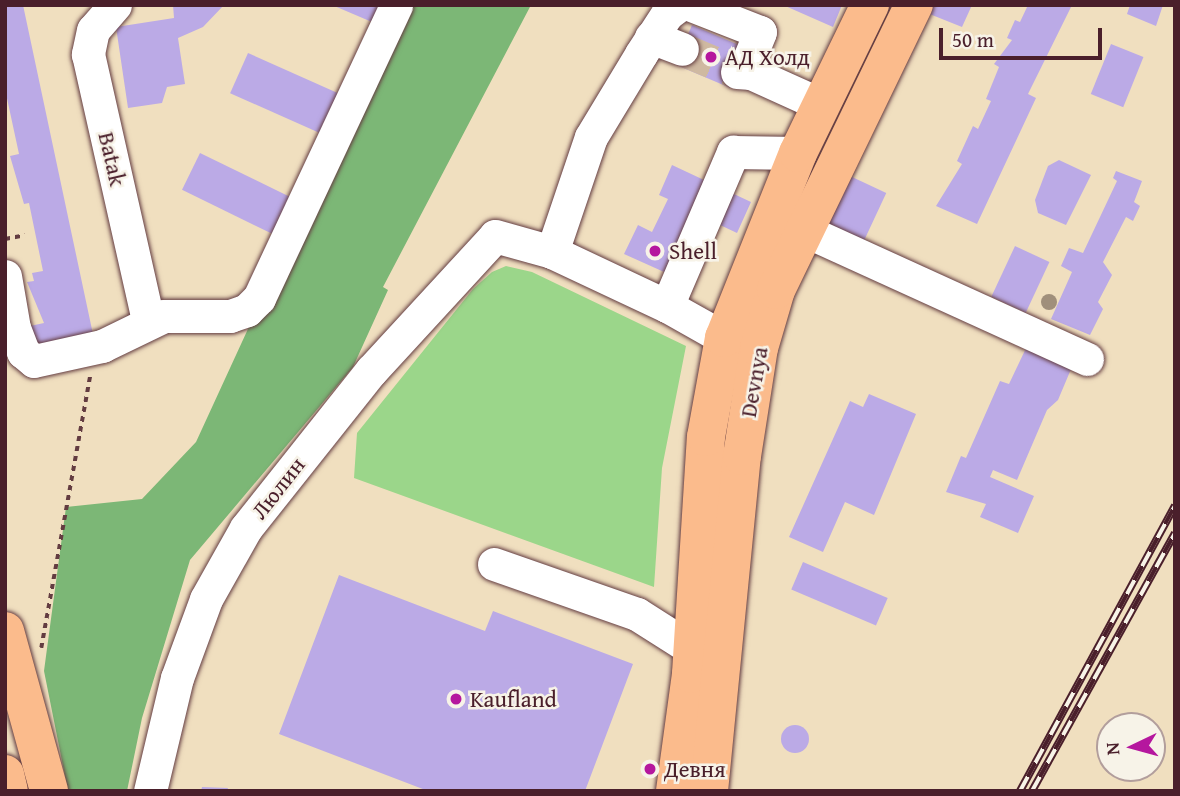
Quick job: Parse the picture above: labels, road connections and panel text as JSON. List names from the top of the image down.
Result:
{
  "streets": {
    "main road": ["Devnya"],
    "street": ["Batak", "Люлин"]
  },
  "places": [
    "АД Холд",
    "Shell",
    "Kaufland",
    "Девня"
  ],
  "scale_bar": "50 m",
  "north": "left"
}
